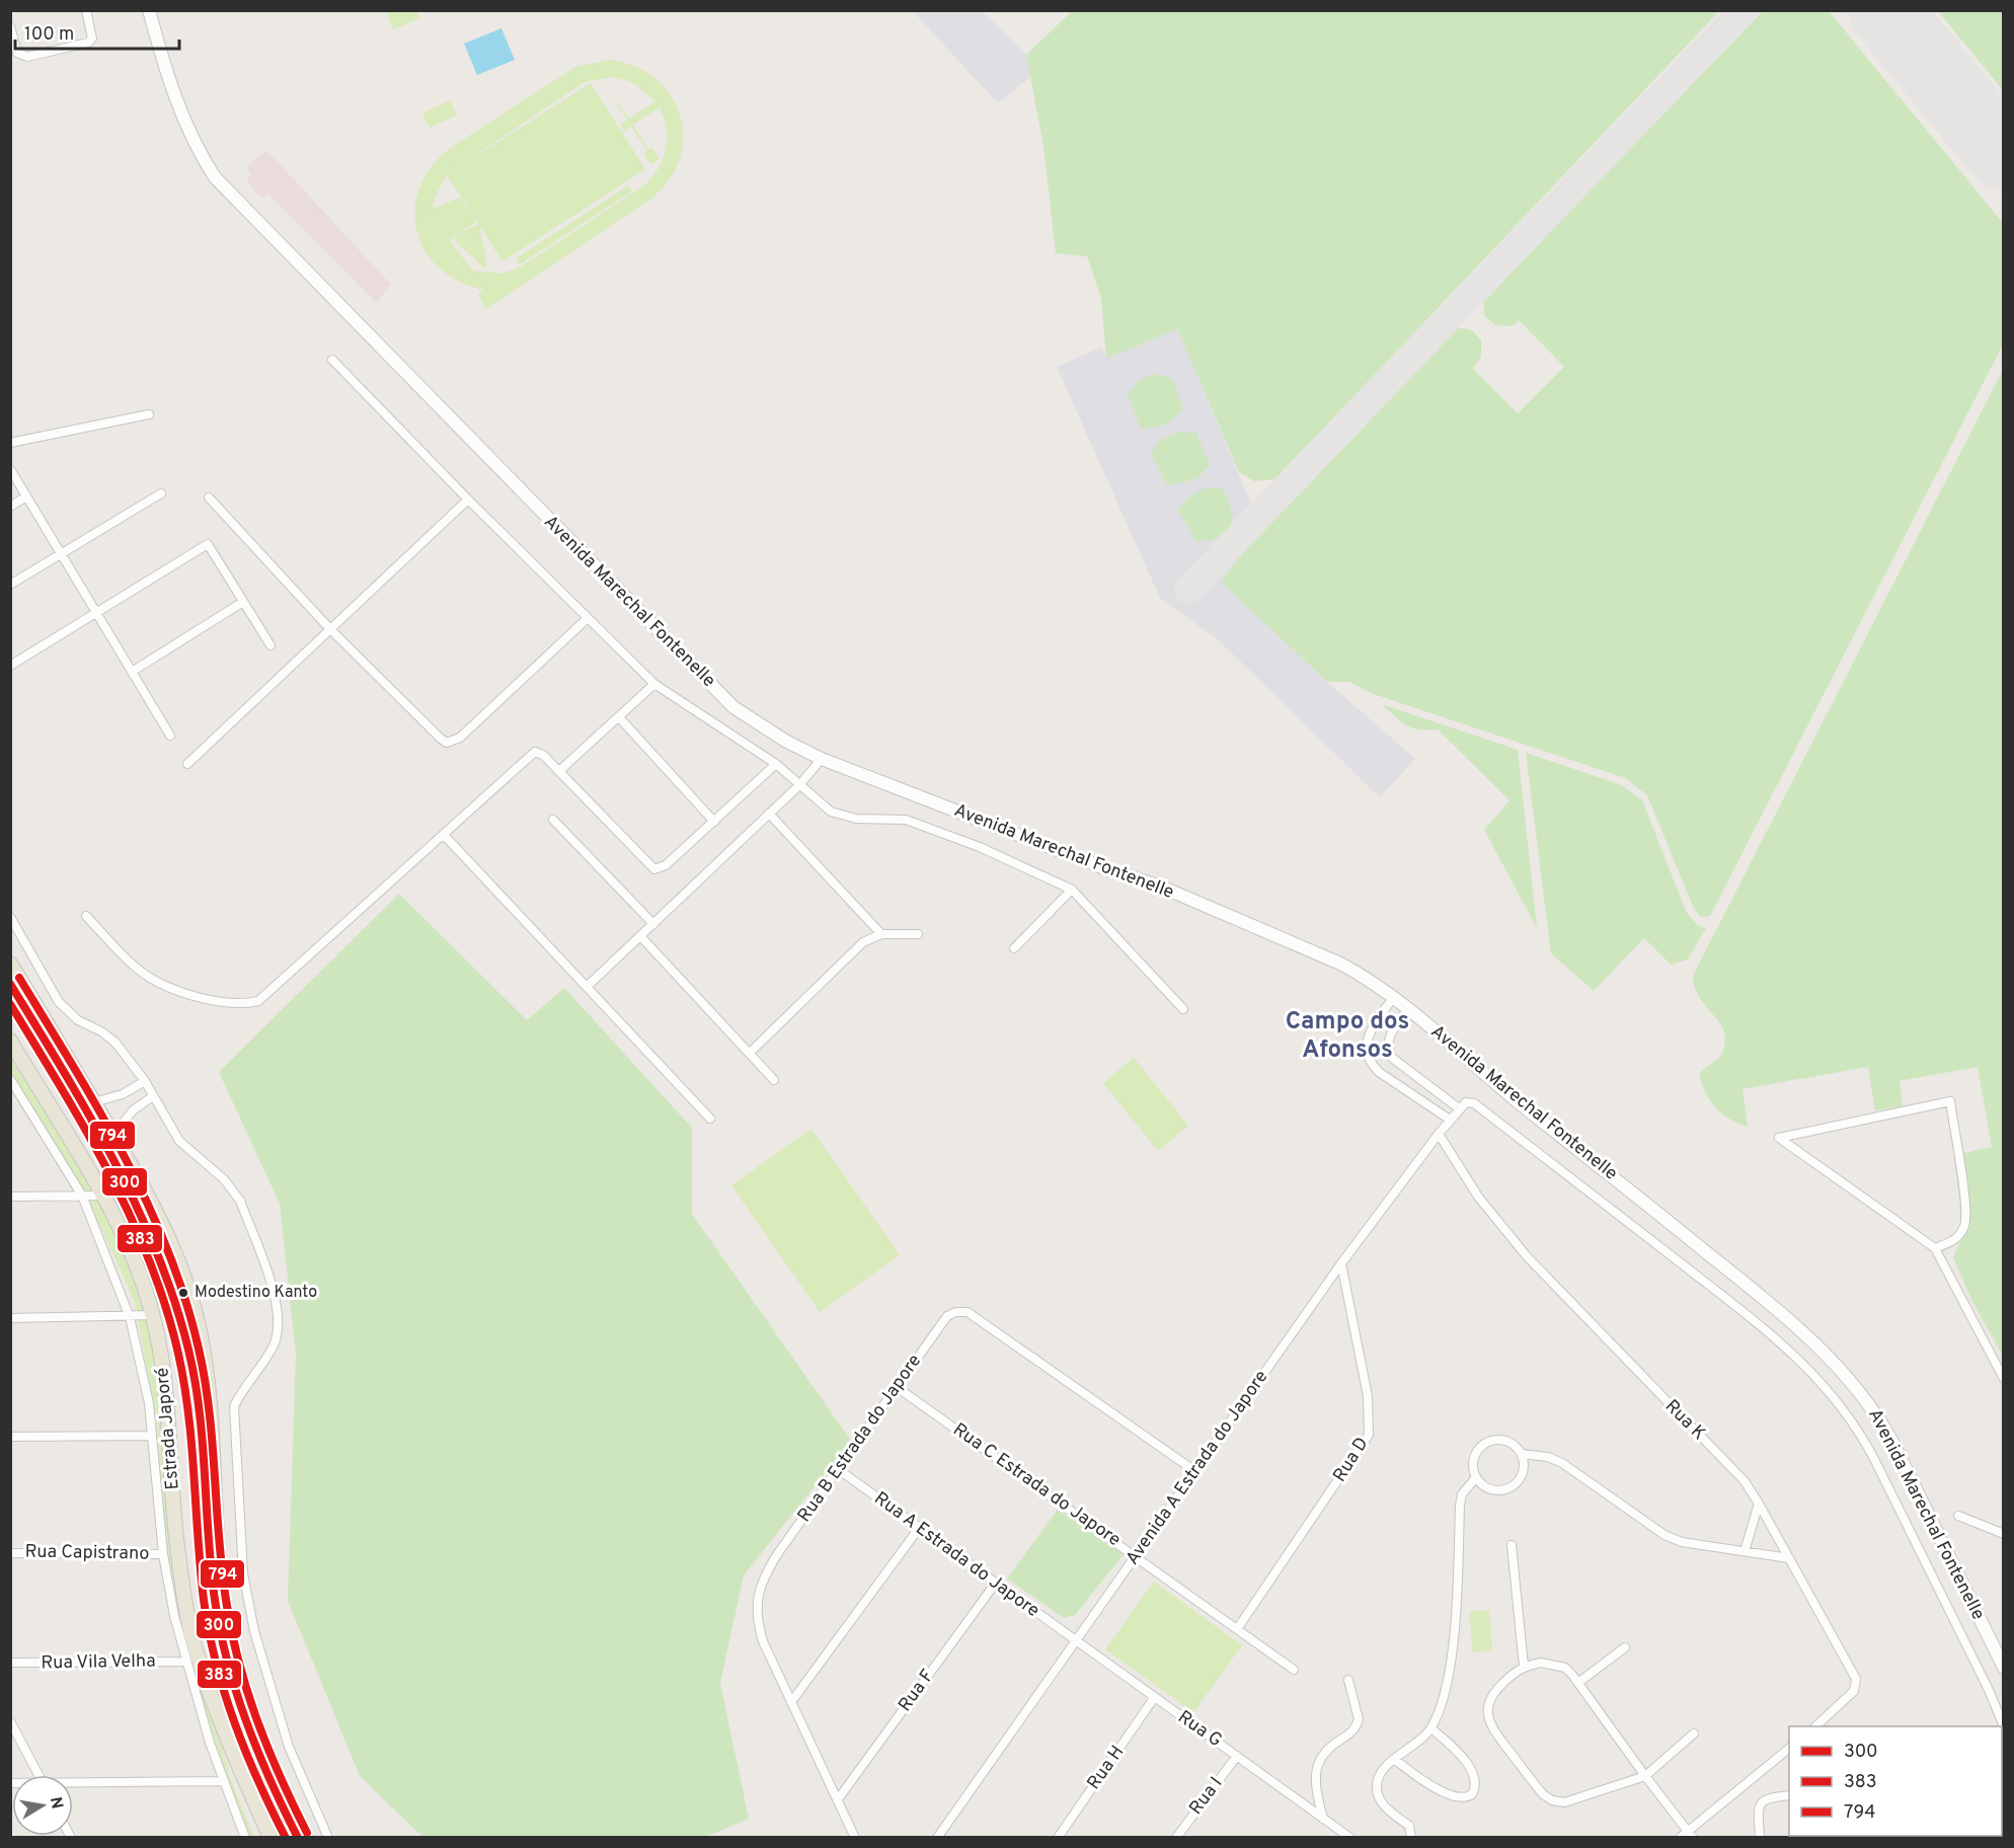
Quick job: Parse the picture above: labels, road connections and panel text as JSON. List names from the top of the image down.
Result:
{
  "streets": {
    "main road": ["Avenida Marechal Fontenelle", "Estrada Japoré"],
    "street": [
      "Rua K",
      "Rua B Estrada do Japore",
      "Rua D",
      "Avenida A Estrada do Japore",
      "Rua C Estrada do Japore",
      "Rua Capistrano",
      "Rua A Estrada do Japore",
      "Rua Vila Velha",
      "Rua F",
      "Rua G",
      "Rua H",
      "Rua I"
    ]
  },
  "crossings": [
    ["Rua K", "Avenida A Estrada do Japore"],
    ["Estrada Japoré", "Rua Capistrano"],
    ["Estrada Japoré", "Rua Vila Velha"],
    ["Rua B Estrada do Japore", "Avenida A Estrada do Japore"],
    ["Rua B Estrada do Japore", "Rua C Estrada do Japore"],
    ["Rua B Estrada do Japore", "Rua A Estrada do Japore"],
    ["Rua B Estrada do Japore", "Rua F"],
    ["Rua D", "Avenida A Estrada do Japore"],
    ["Rua D", "Rua C Estrada do Japore"],
    ["Avenida A Estrada do Japore", "Rua C Estrada do Japore"],
    ["Avenida A Estrada do Japore", "Rua A Estrada do Japore"],
    ["Avenida A Estrada do Japore", "Rua G"],
    ["Rua A Estrada do Japore", "Rua F"],
    ["Rua A Estrada do Japore", "Rua G"],
    ["Rua G", "Rua H"],
    ["Rua G", "Rua I"]
  ],
  "districts": ["Campo dos Afonsos"],
  "places": ["Modestino Kanto"],
  "lines": ["transit line 794", "transit line 300", "transit line 383"],
  "legend": ["300", "383", "794"],
  "scale_bar": "100 m",
  "north": "right"
}
